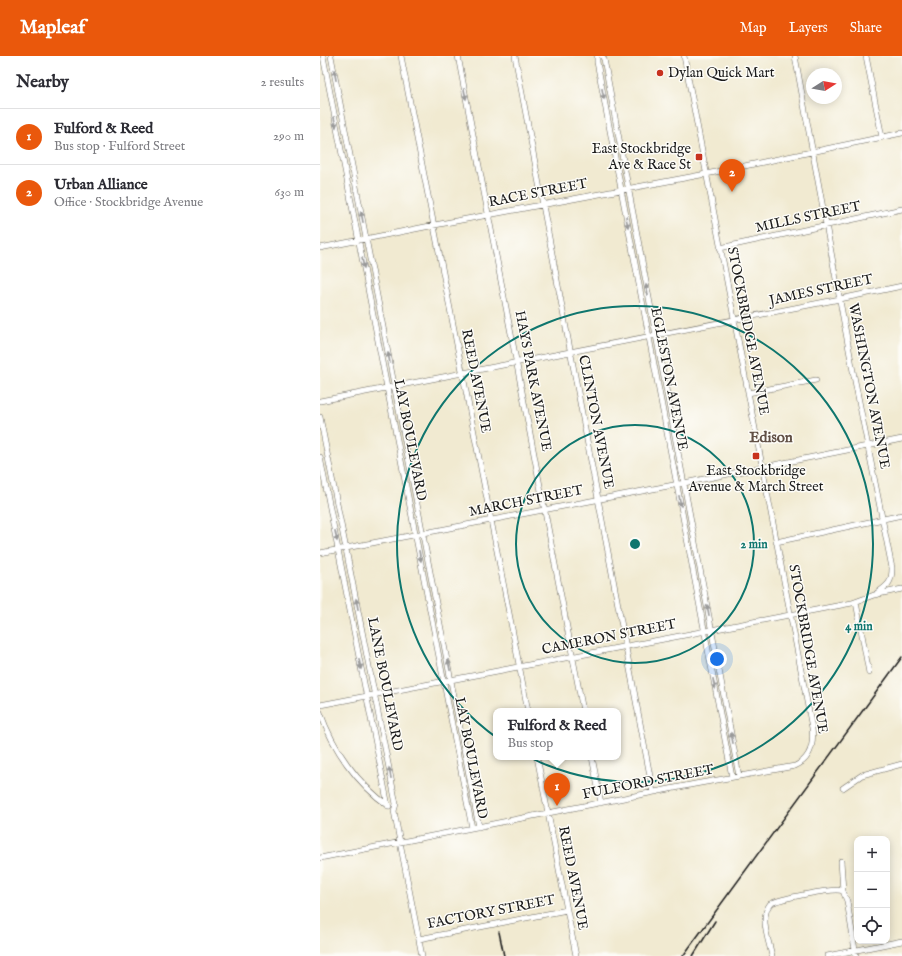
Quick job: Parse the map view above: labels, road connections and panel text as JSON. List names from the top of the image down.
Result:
{
  "streets": {
    "street": [
      "RACE STREET",
      "MILLS STREET",
      "JAMES STREET",
      "STOCKBRIDGE AVENUE",
      "EGLESTON AVENUE",
      "REED AVENUE",
      "HAYS PARK AVENUE",
      "WASHINGTON AVENUE",
      "CLINTON AVENUE",
      "LAY BOULEVARD",
      "MARCH STREET",
      "CAMERON STREET",
      "LANE BOULEVARD",
      "FULFORD STREET",
      "FACTORY STREET"
    ]
  },
  "crossings": [
    ["RACE STREET", "STOCKBRIDGE AVENUE"],
    ["RACE STREET", "EGLESTON AVENUE"],
    ["RACE STREET", "REED AVENUE"],
    ["RACE STREET", "HAYS PARK AVENUE"],
    ["RACE STREET", "WASHINGTON AVENUE"],
    ["RACE STREET", "CLINTON AVENUE"],
    ["RACE STREET", "LAY BOULEVARD"],
    ["MILLS STREET", "STOCKBRIDGE AVENUE"],
    ["MILLS STREET", "WASHINGTON AVENUE"],
    ["JAMES STREET", "STOCKBRIDGE AVENUE"],
    ["JAMES STREET", "EGLESTON AVENUE"],
    ["JAMES STREET", "REED AVENUE"],
    ["JAMES STREET", "HAYS PARK AVENUE"],
    ["JAMES STREET", "WASHINGTON AVENUE"],
    ["JAMES STREET", "CLINTON AVENUE"],
    ["JAMES STREET", "LAY BOULEVARD"],
    ["STOCKBRIDGE AVENUE", "MARCH STREET"],
    ["STOCKBRIDGE AVENUE", "CAMERON STREET"],
    ["STOCKBRIDGE AVENUE", "FULFORD STREET"],
    ["EGLESTON AVENUE", "MARCH STREET"],
    ["EGLESTON AVENUE", "CAMERON STREET"],
    ["EGLESTON AVENUE", "FULFORD STREET"],
    ["REED AVENUE", "MARCH STREET"],
    ["REED AVENUE", "CAMERON STREET"],
    ["REED AVENUE", "FULFORD STREET"],
    ["REED AVENUE", "FACTORY STREET"],
    ["HAYS PARK AVENUE", "MARCH STREET"],
    ["HAYS PARK AVENUE", "CAMERON STREET"],
    ["WASHINGTON AVENUE", "MARCH STREET"],
    ["WASHINGTON AVENUE", "CAMERON STREET"],
    ["CLINTON AVENUE", "MARCH STREET"],
    ["CLINTON AVENUE", "CAMERON STREET"],
    ["CLINTON AVENUE", "FULFORD STREET"],
    ["LAY BOULEVARD", "MARCH STREET"],
    ["LAY BOULEVARD", "CAMERON STREET"],
    ["LAY BOULEVARD", "FULFORD STREET"],
    ["MARCH STREET", "LANE BOULEVARD"],
    ["CAMERON STREET", "LANE BOULEVARD"],
    ["LANE BOULEVARD", "FULFORD STREET"],
    ["LANE BOULEVARD", "FACTORY STREET"]
  ],
  "districts": ["Edison"],
  "places": {
    "other": ["Dylan Quick Mart"],
    "transit": ["East Stockbridge Ave & Race St", "East Stockbridge Avenue & March Street"]
  },
  "north": "right",
  "page": {
    "header": "Mapleaf",
    "nav": ["Map", "Layers", "Share"],
    "heading": ["Nearby", "2 results"],
    "list": [
      {
        "mark": "1",
        "name": "Fulford & Reed",
        "note": "Bus stop · Fulford Street",
        "value": "290 m"
      },
      {
        "mark": "2",
        "name": "Urban Alliance",
        "note": "Office · Stockbridge Avenue",
        "value": "630 m"
      }
    ],
    "pins": ["2", "1"],
    "popup": ["Fulford & Reed", "Bus stop"],
    "map_buttons": ["+", "−"]
  },
  "rings": ["2 min", "4 min"]
}
